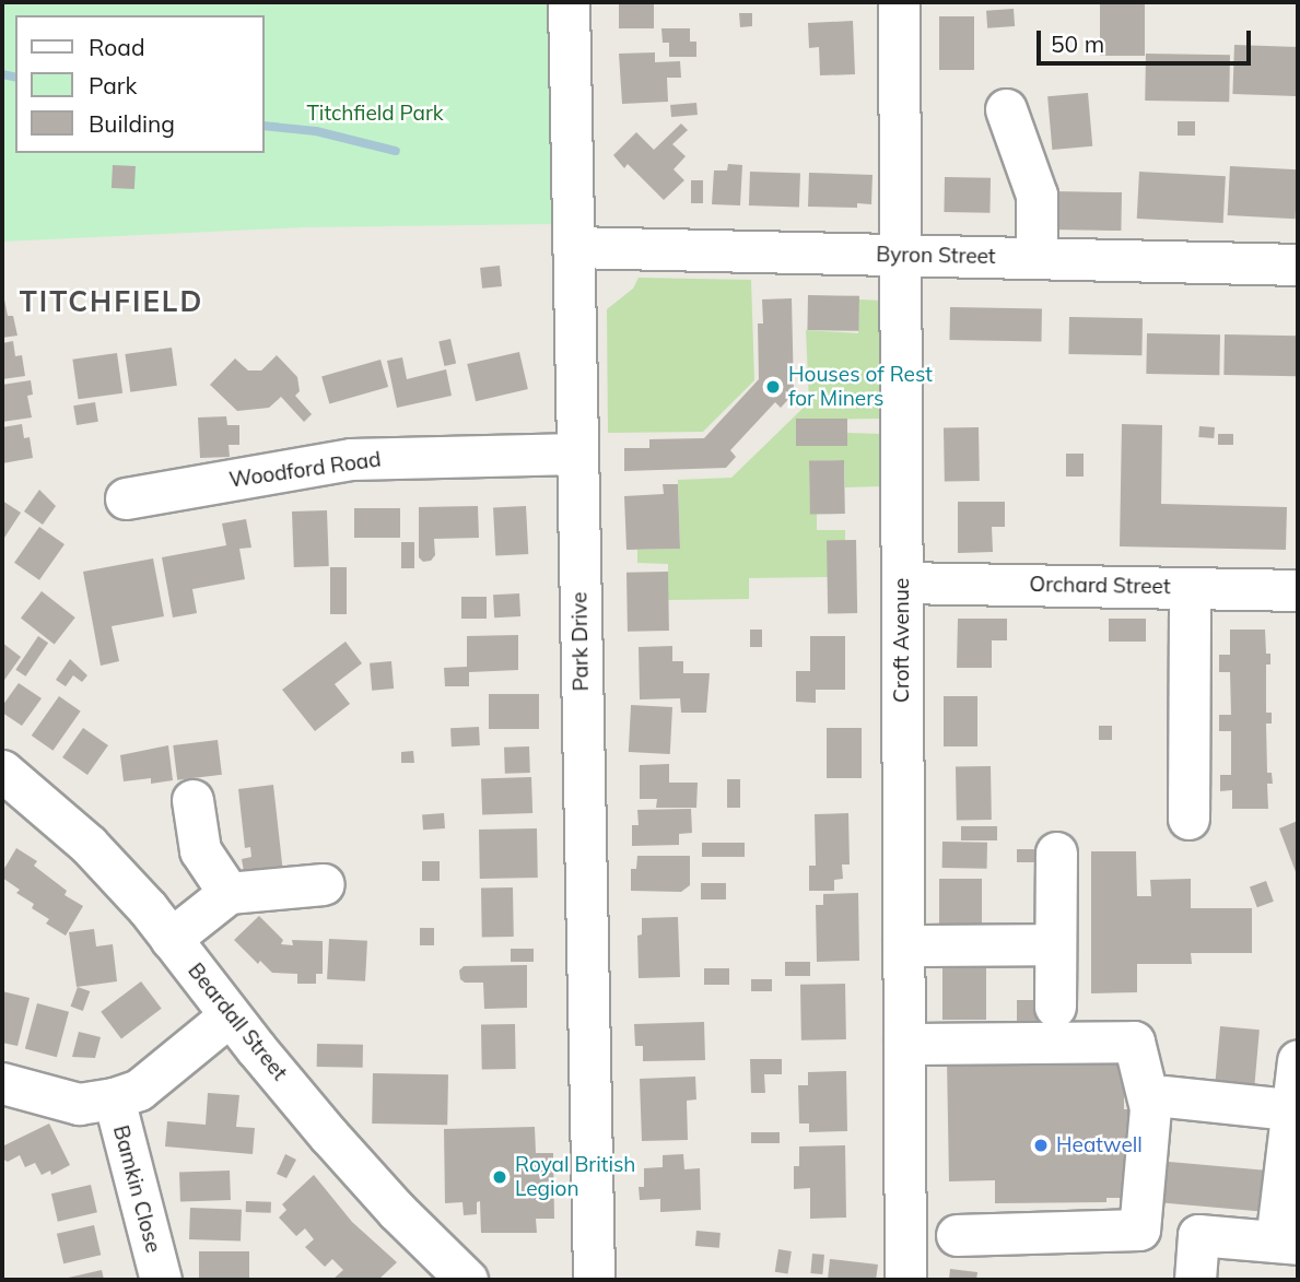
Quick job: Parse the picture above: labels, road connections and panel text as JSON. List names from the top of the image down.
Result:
{
  "streets": {
    "street": [
      "Byron Street",
      "Woodford Road",
      "Orchard Street",
      "Croft Avenue",
      "Park Drive",
      "Beardall Street",
      "Bamkin Close"
    ]
  },
  "crossings": [
    ["Byron Street", "Croft Avenue"],
    ["Byron Street", "Park Drive"],
    ["Woodford Road", "Park Drive"],
    ["Orchard Street", "Croft Avenue"]
  ],
  "districts": ["TITCHFIELD"],
  "parks": ["Titchfield Park"],
  "places": ["Houses of Rest for Miners", "Heatwell", "Royal British Legion"],
  "legend": ["Road", "Park", "Building"],
  "scale_bar": "50 m"
}
